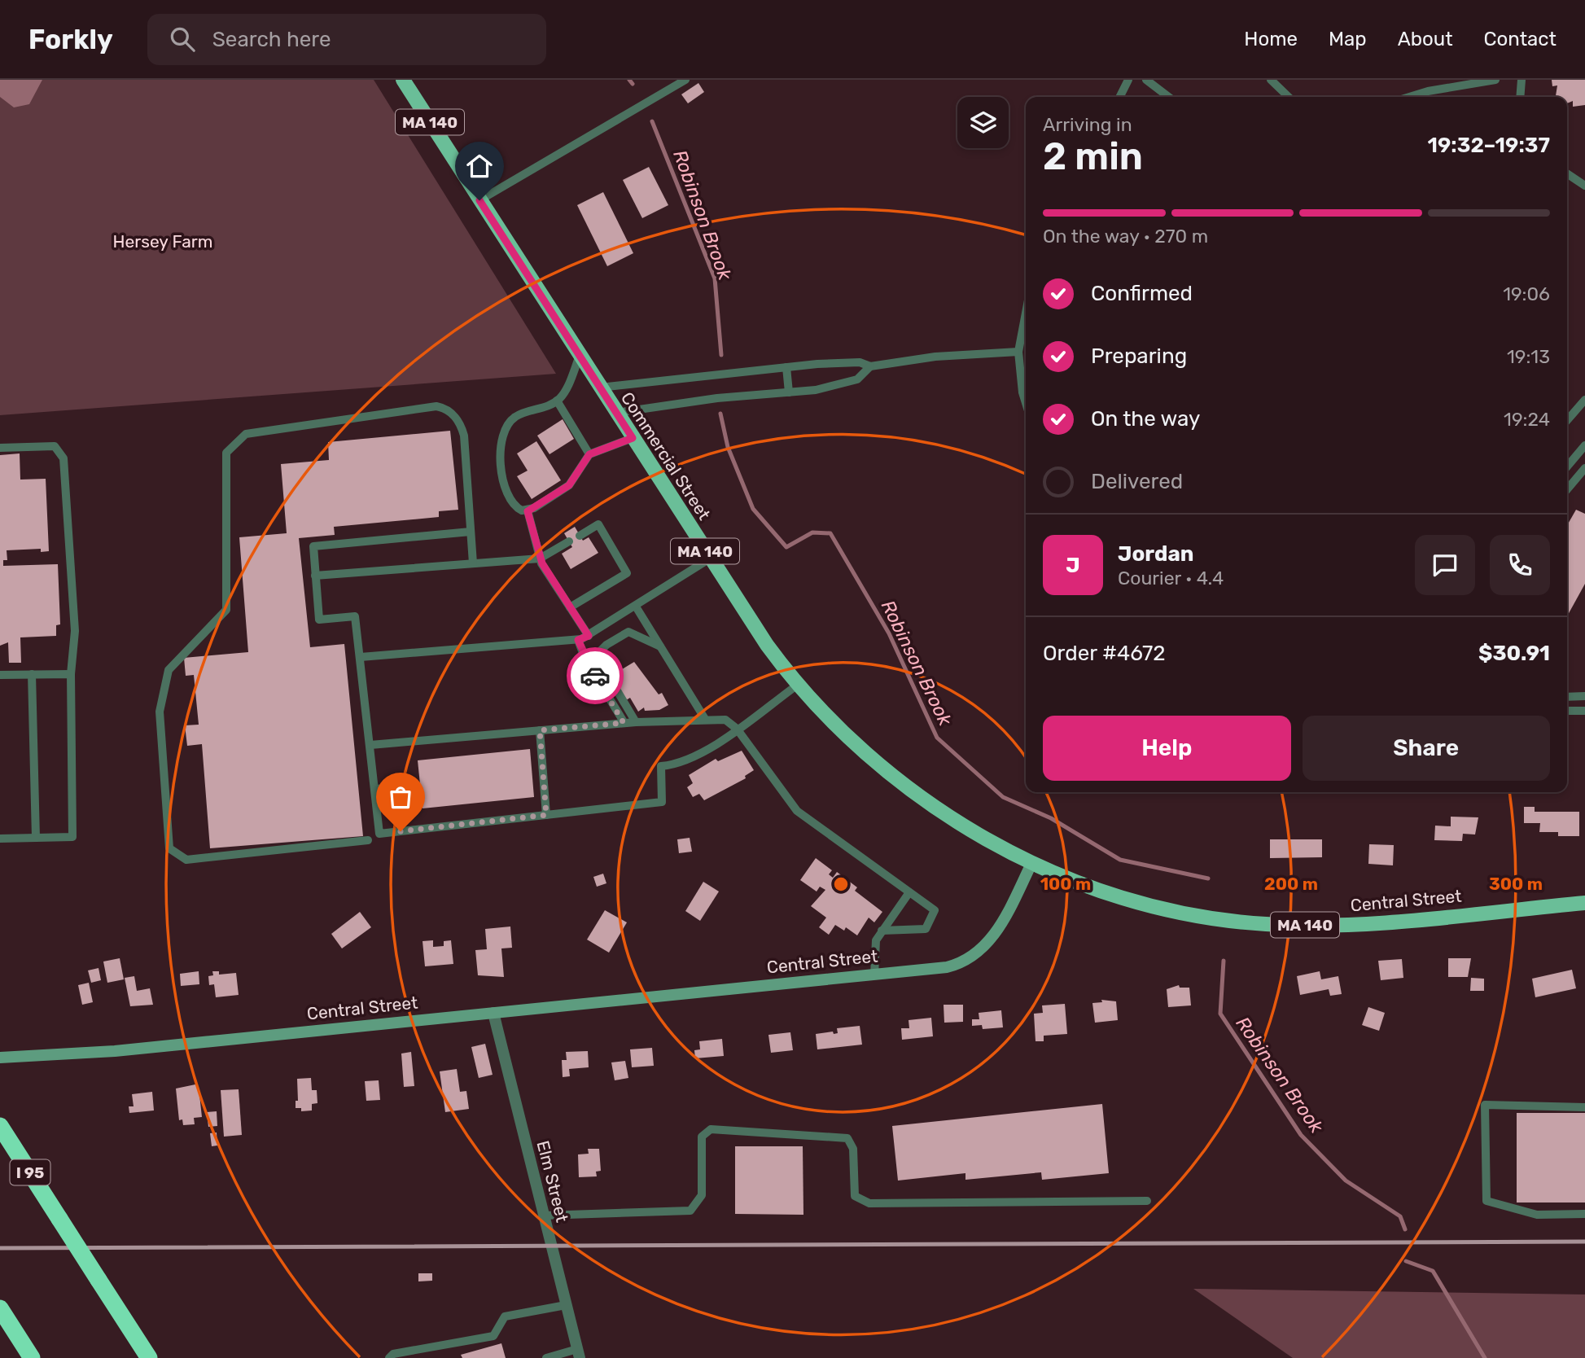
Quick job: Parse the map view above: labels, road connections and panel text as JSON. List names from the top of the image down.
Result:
{
  "streets": {
    "highway": ["I 95"],
    "main road": ["MA 140", "Commercial Street", "Central Street"],
    "street": ["Elm Street"]
  },
  "crossings": [
    ["Commercial Street", "Central Street"],
    ["Central Street", "Elm Street"]
  ],
  "water": ["Robinson Brook"],
  "parks": ["Hersey Farm"],
  "page": {
    "header": "Forkly",
    "search": "Search here",
    "nav": [
      "Home",
      "Map",
      "About",
      "Contact"
    ],
    "heading": ["2 min", "Arriving in", "19:32–19:37"],
    "panel": [
      "Jordan",
      "Courier · 4.4",
      "Order #4672",
      "$30.91"
    ],
    "bar": "On the way · 270 m",
    "list": [
      ["Confirmed", "19:06"],
      ["Preparing", "19:13"],
      ["On the way", "19:24"],
      "Delivered"
    ],
    "round": "J",
    "buttons": ["Help", "Share"]
  },
  "rings": ["100 m", "200 m", "300 m"]
}
